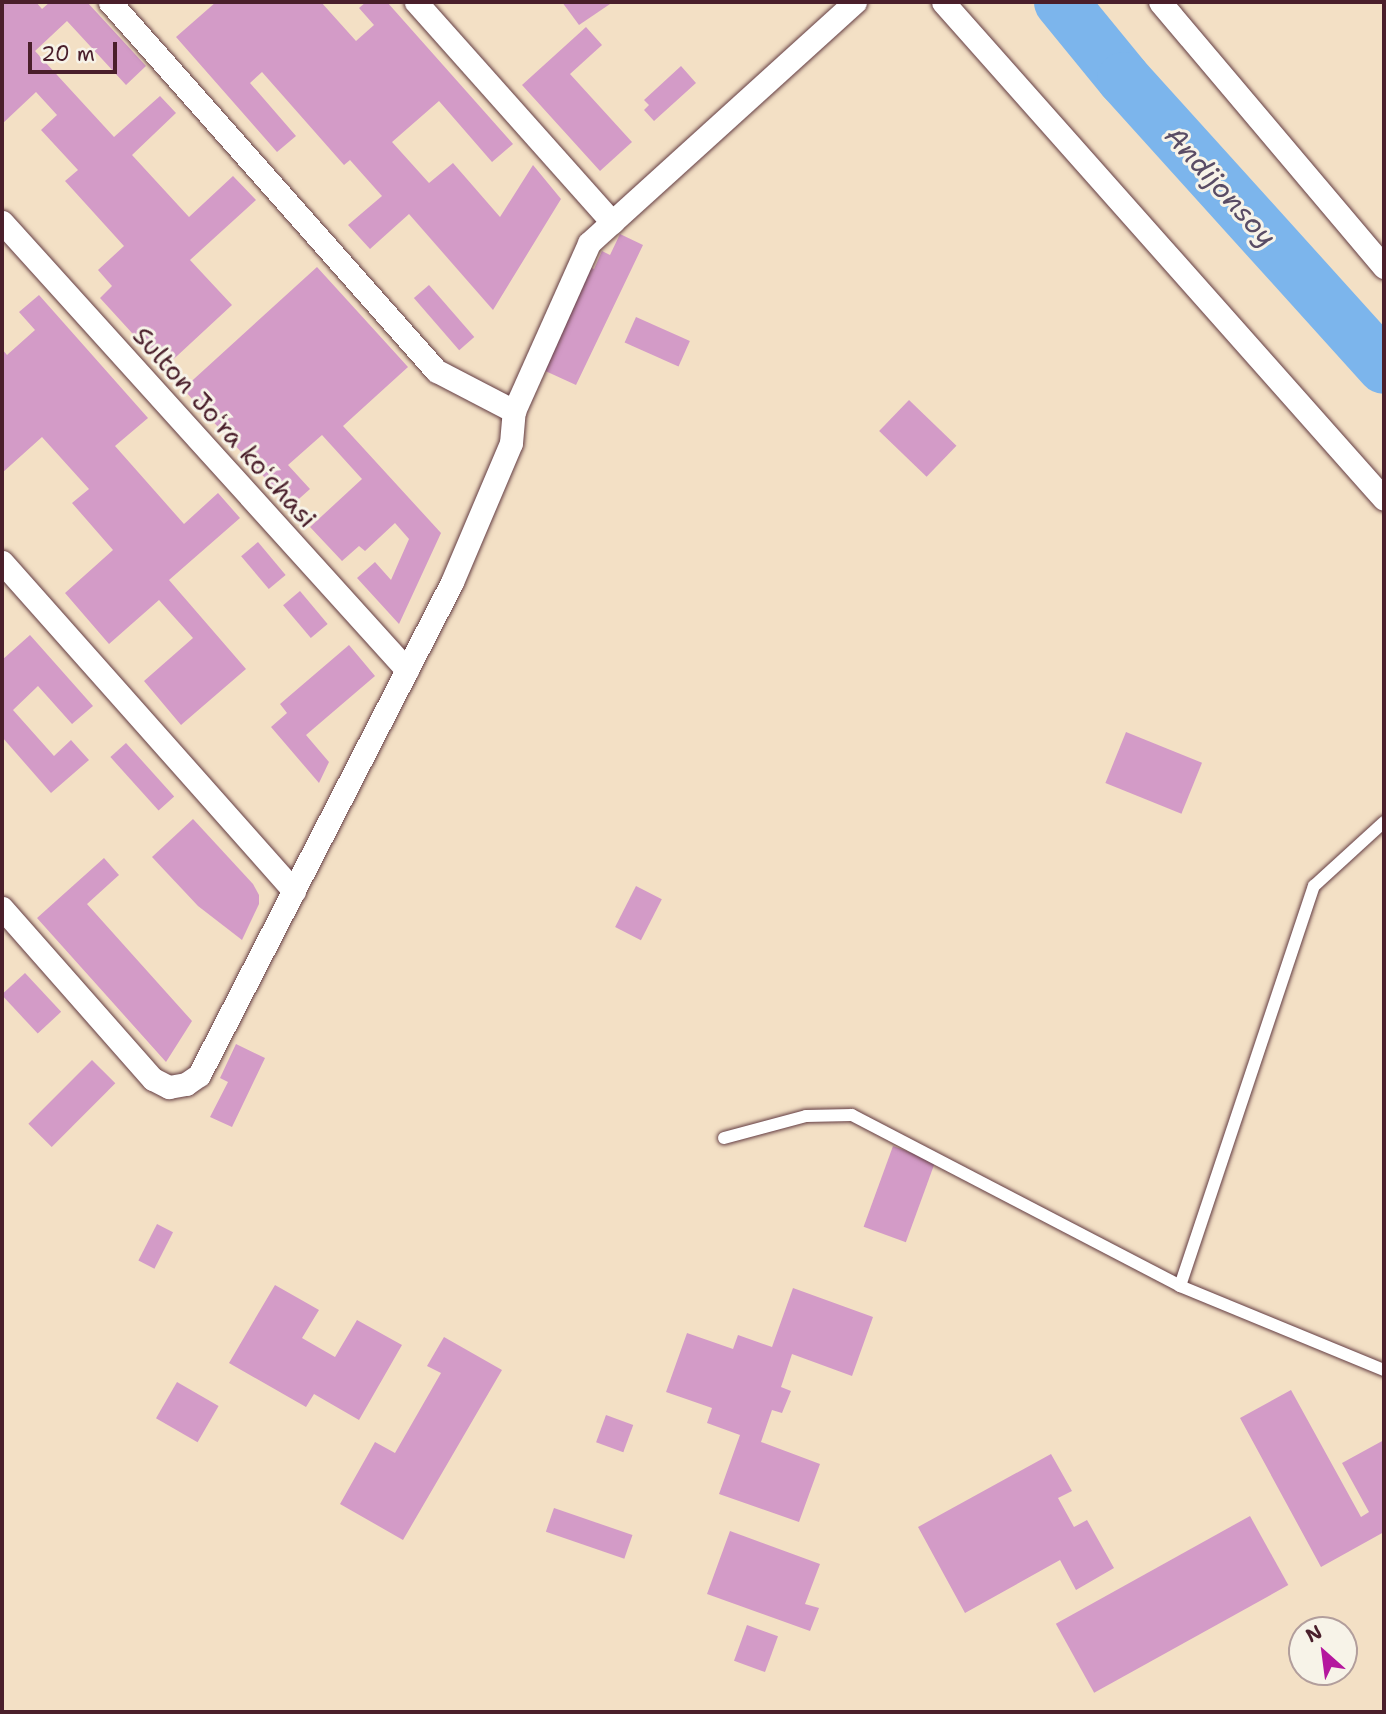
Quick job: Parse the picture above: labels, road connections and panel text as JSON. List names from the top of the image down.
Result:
{
  "streets": {
    "street": ["Sulton Joʻra koʻchasi"]
  },
  "water": ["Andijonsoy"],
  "scale_bar": "20 m",
  "north": "top left"
}
